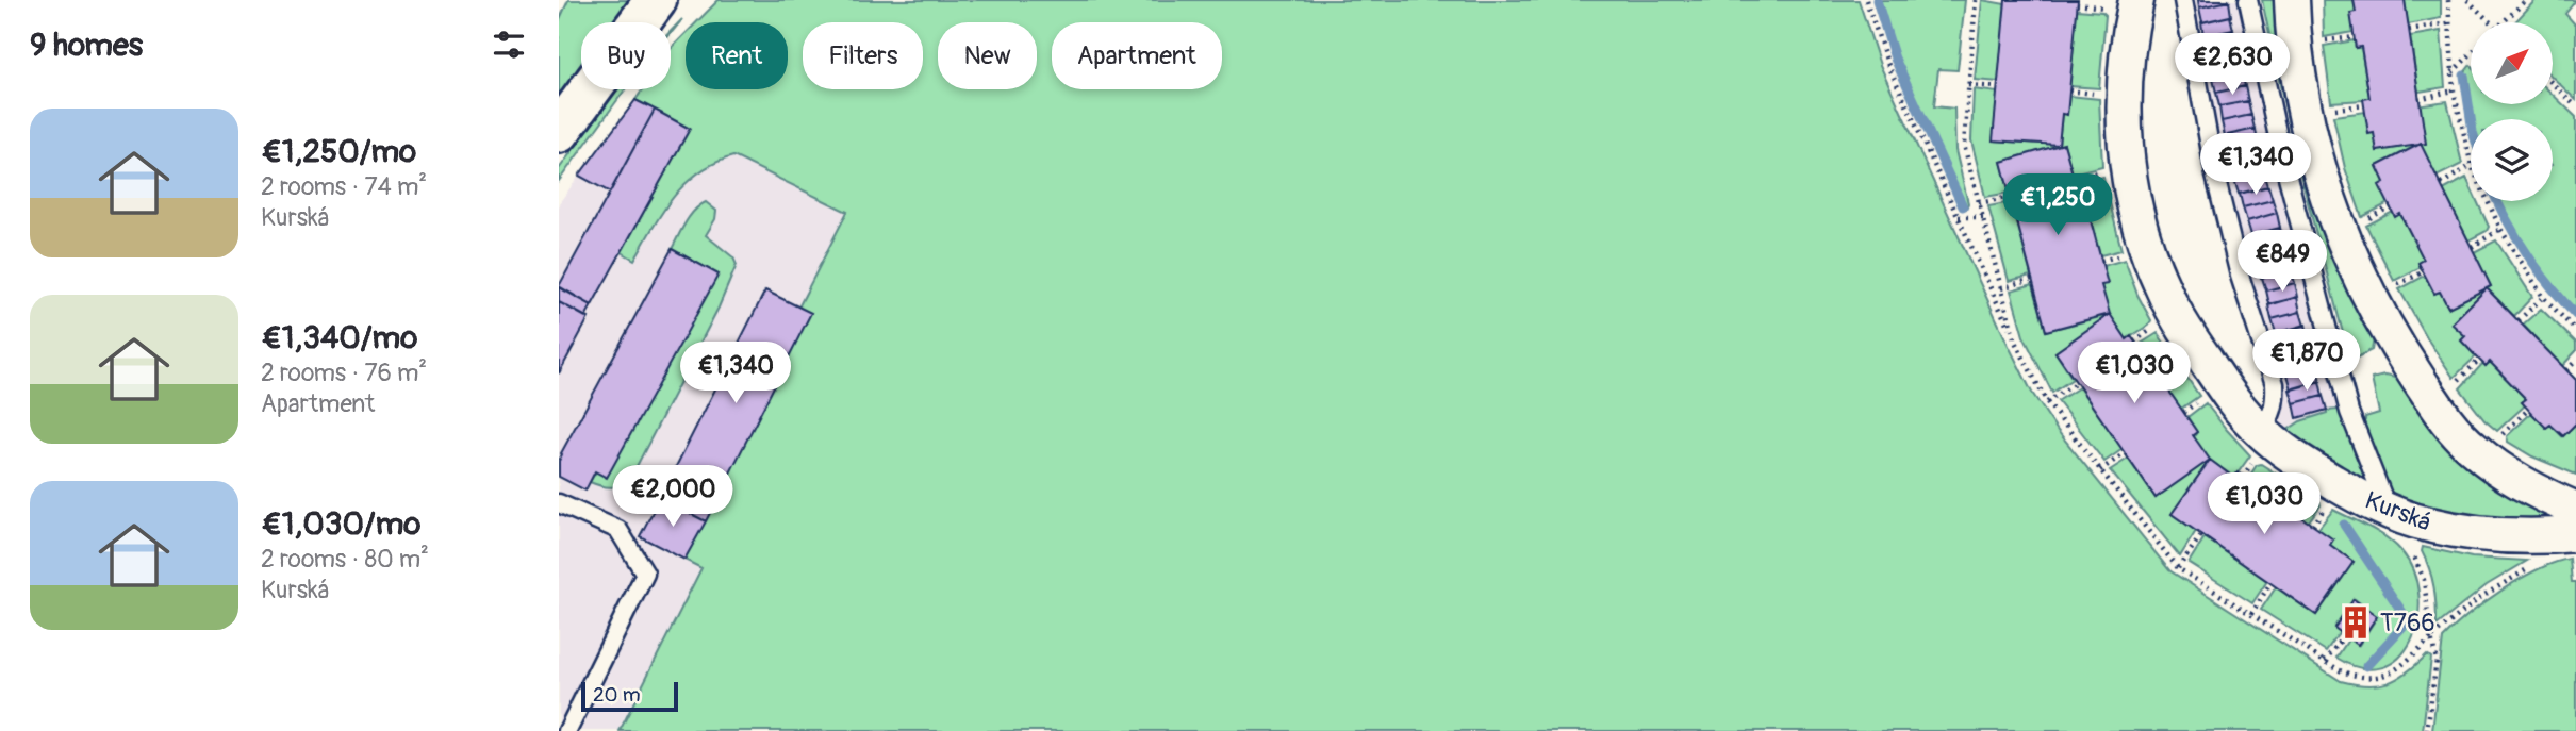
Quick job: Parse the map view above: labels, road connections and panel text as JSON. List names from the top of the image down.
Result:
{
  "streets": {
    "street": ["Kurská"]
  },
  "places": {
    "building": ["T766"]
  },
  "scale_bar": "20 m",
  "north": "top right",
  "page": {
    "heading": "9 homes",
    "chip": [
      "Buy",
      "Rent",
      "Filters",
      "New",
      "Apartment"
    ],
    "price": [
      "€2,630",
      "€1,340",
      "€1,250",
      "€849",
      "€1,870",
      "€1,340",
      "€1,030",
      "€2,000",
      "€1,030"
    ],
    "list": [
      {
        "name": "€1,250/mo",
        "note": "2 rooms · 74 m² · Kurská"
      },
      {
        "name": "€1,340/mo",
        "note": "2 rooms · 76 m² · Apartment"
      },
      {
        "name": "€1,030/mo",
        "note": "2 rooms · 80 m² · Kurská"
      }
    ],
    "scale": "20 m"
  }
}
